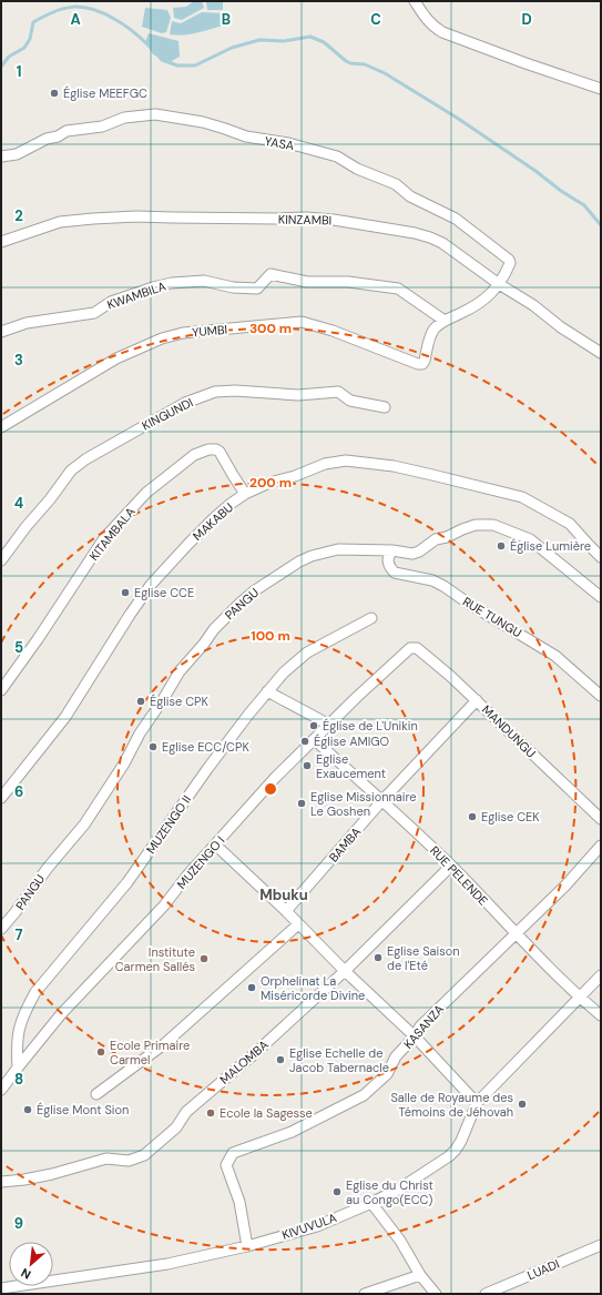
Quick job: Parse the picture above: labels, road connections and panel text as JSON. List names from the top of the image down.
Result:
{
  "streets": {
    "street": [
      "YASA",
      "KINZAMBI",
      "KWAMBILA",
      "YUMBI",
      "KINGUNDI",
      "MAKABU",
      "KITAMBALA",
      "PANGU",
      "RUE TUNGU",
      "MANDUNGU",
      "MUZENGO II",
      "BAMBA",
      "MUZENGO I",
      "RUE PELENDE",
      "KASANZA",
      "MALOMBA",
      "KIVUVULA",
      "LUADI"
    ]
  },
  "crossings": [
    ["YASA", "KINZAMBI"],
    ["YASA", "YUMBI"],
    ["KINZAMBI", "YUMBI"],
    ["KWAMBILA", "YUMBI"],
    ["MAKABU", "KITAMBALA"],
    ["PANGU", "RUE TUNGU"],
    ["MANDUNGU", "BAMBA"],
    ["MANDUNGU", "MUZENGO I"],
    ["MUZENGO II", "MUZENGO I"],
    ["BAMBA", "RUE PELENDE"],
    ["MUZENGO I", "RUE PELENDE"],
    ["RUE PELENDE", "KASANZA"],
    ["RUE PELENDE", "MALOMBA"],
    ["RUE PELENDE", "KIVUVULA"],
    ["KASANZA", "KIVUVULA"]
  ],
  "districts": ["Mbuku"],
  "places": [
    "Église MEEFGC",
    "Église Lumière",
    "Eglise CCE",
    "Église CPK",
    "Église de L'Unikin",
    "Église AMIGO",
    "Eglise ECC/CPK",
    "Eglise Exaucement",
    "Eglise Missionnaire Le Goshen",
    "Eglise CEK",
    "Eglise Saison de l'Eté",
    "Institute Carmen Sallés",
    "Orphelinat La Miséricorde Divine",
    "Ecole Primaire Carmel",
    "Eglise Echelle de Jacob Tabernacle",
    "Salle de Royaume des Témoins de Jéhovah",
    "Église Mont Sion",
    "Ecole la Sagesse",
    "Eglise du Christ au Congo(ECC)"
  ],
  "north": "bottom left",
  "grid": {
    "columns": [
      "A",
      "B",
      "C",
      "D"
    ],
    "rows": [
      "1",
      "2",
      "3",
      "4",
      "5",
      "6",
      "7",
      "8",
      "9"
    ]
  },
  "rings": ["300 m", "200 m", "100 m"]
}
